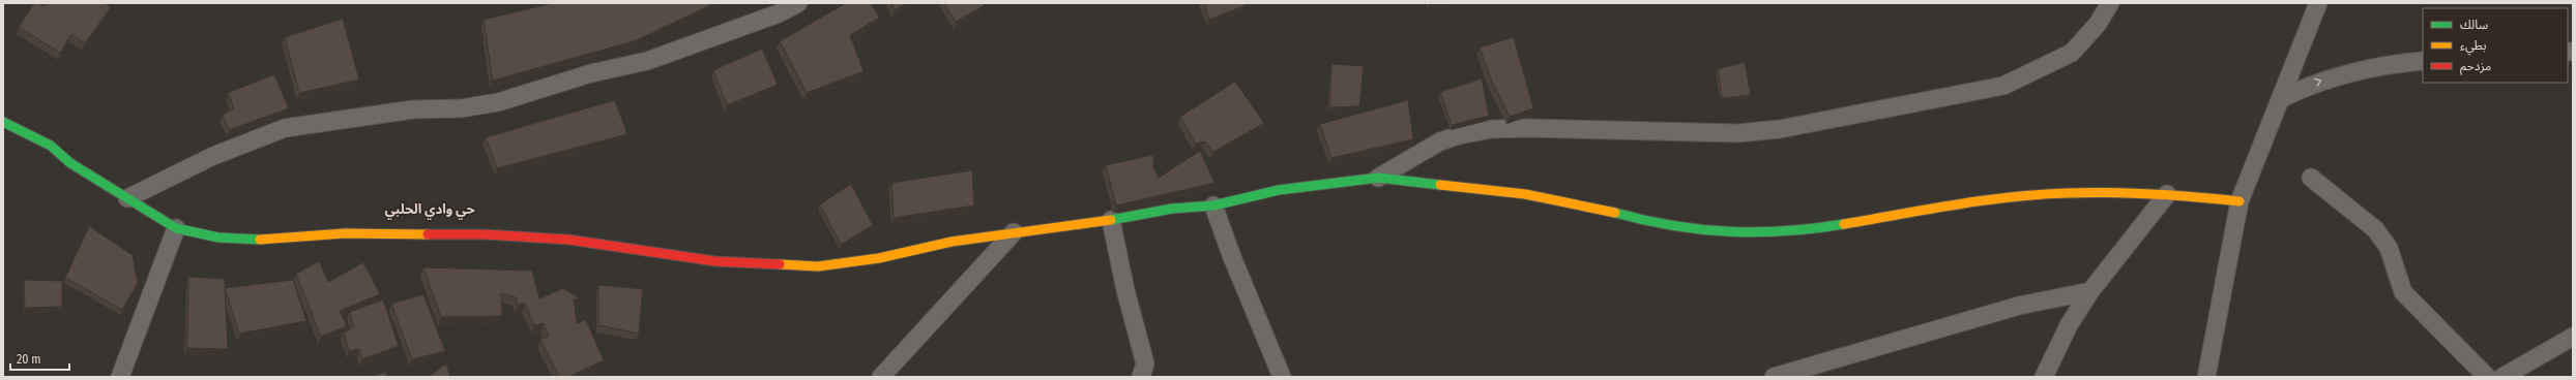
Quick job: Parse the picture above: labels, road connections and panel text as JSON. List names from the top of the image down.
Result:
{
  "districts": ["حي وادي الحلبي"],
  "legend": ["سالك", "بطيء", "مزدحم"],
  "scale_bar": "20 m"
}
